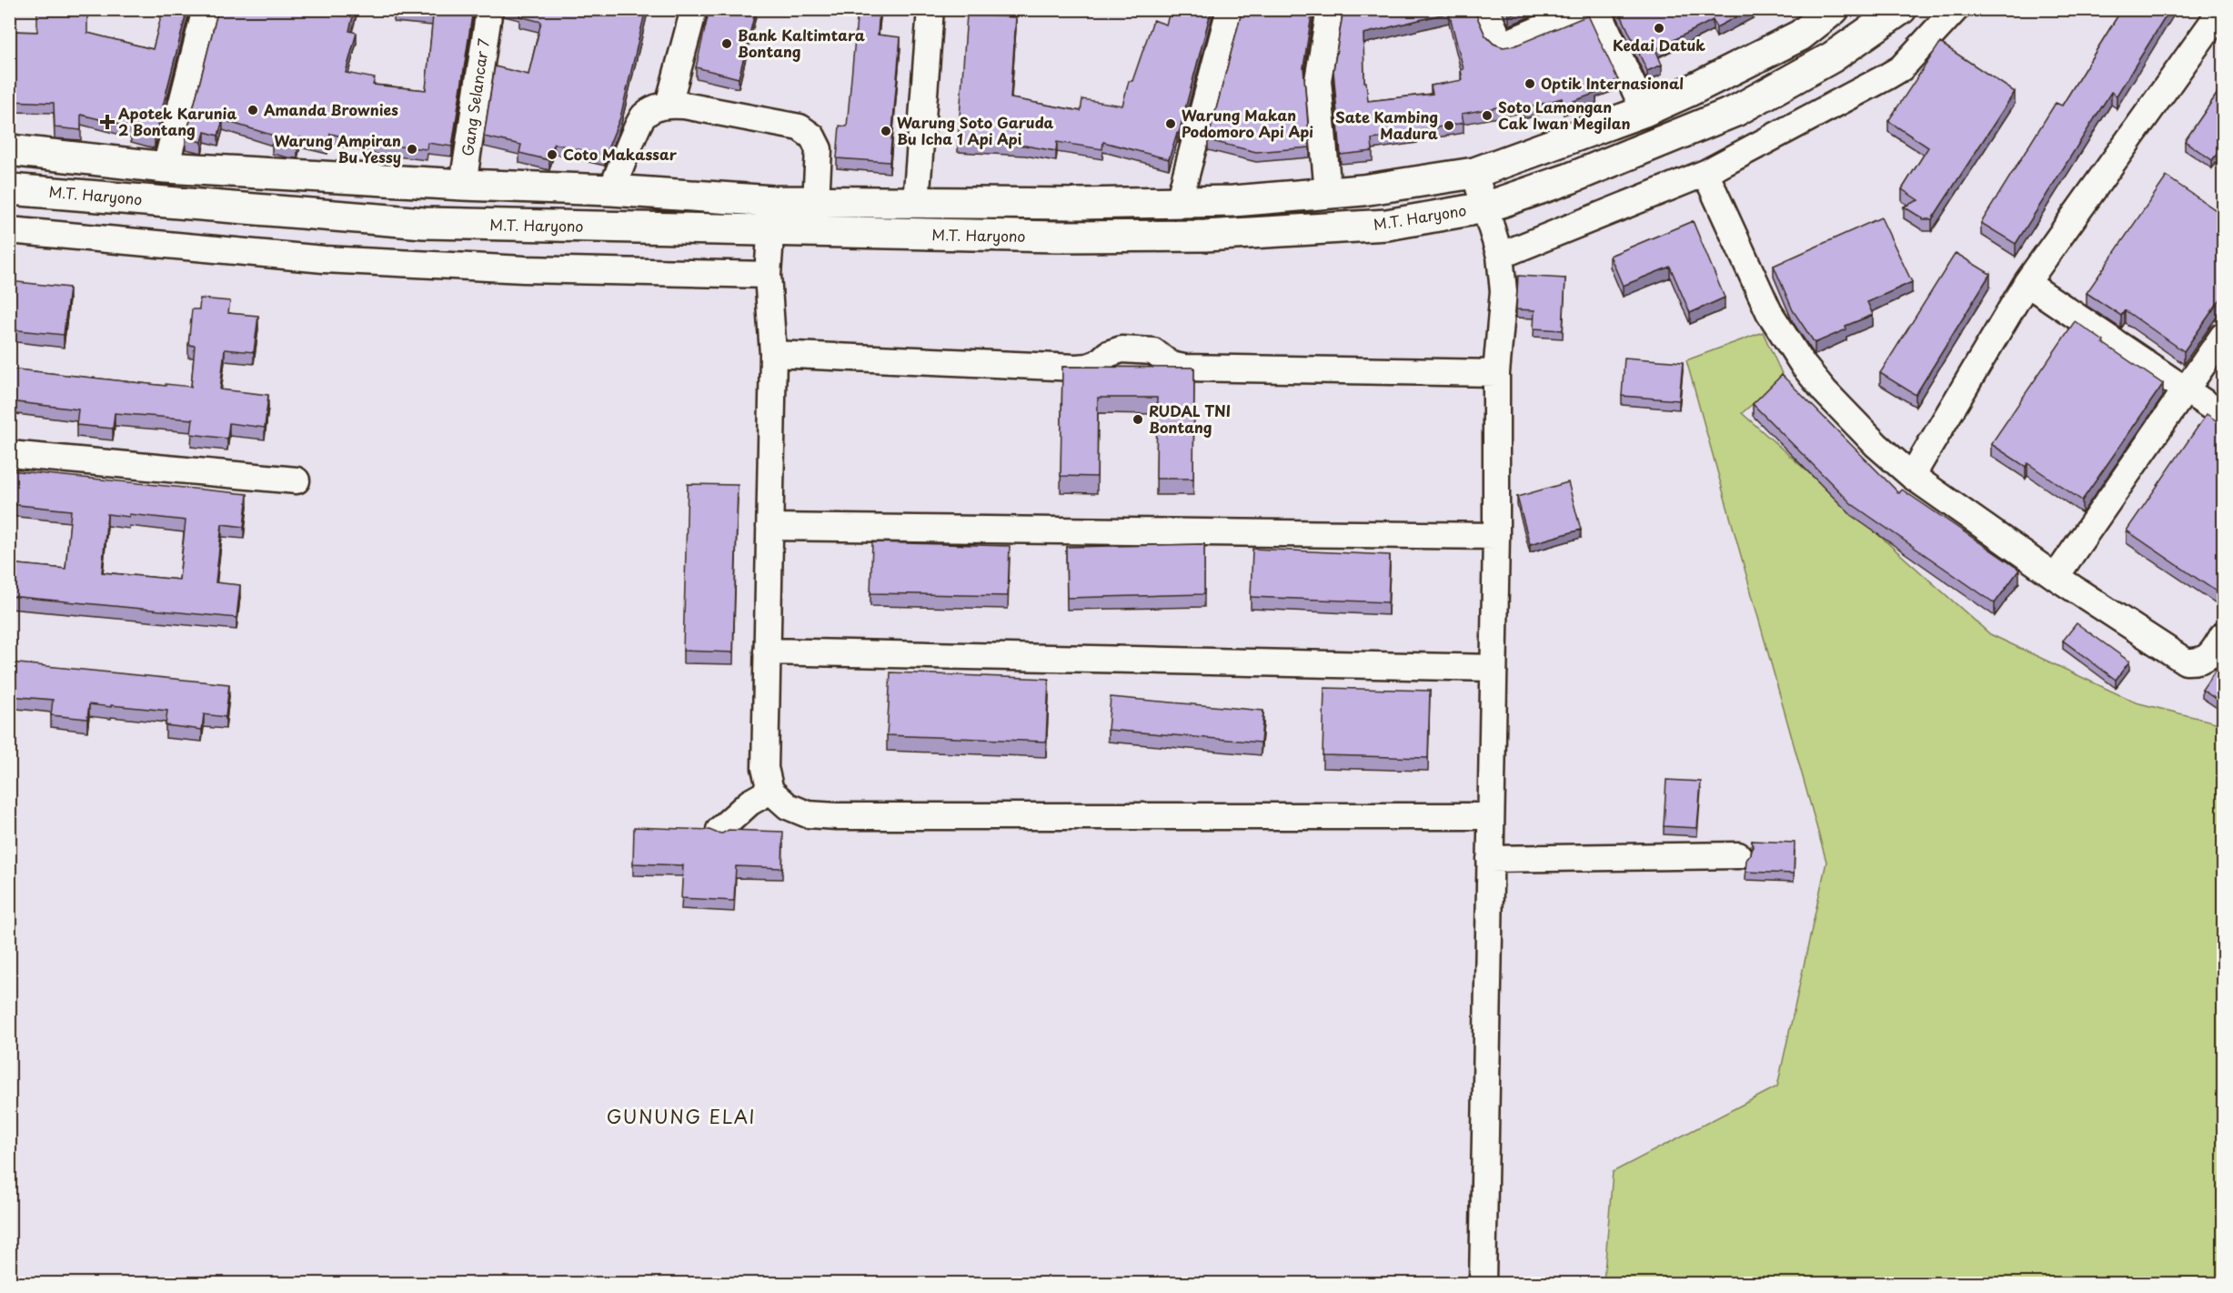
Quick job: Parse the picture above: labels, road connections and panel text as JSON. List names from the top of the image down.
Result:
{
  "streets": {
    "main road": ["M.T. Haryono"],
    "street": ["Gang Selancar 7"]
  },
  "districts": ["GUNUNG ELAI"],
  "places": {
    "other": [
      "Kedai Datuk",
      "Bank Kaltimtara Bontang",
      "Optik Internasional",
      "Amanda Brownies",
      "Soto Lamongan Cak Iwan Megilan",
      "Warung Makan Podomoro Api Api",
      "Sate Kambing Madura",
      "Warung Soto Garuda Bu Icha 1 Api Api",
      "Warung Ampiran Bu Yessy",
      "Coto Makassar",
      "RUDAL TNI Bontang"
    ],
    "health": ["Apotek Karunia 2 Bontang"]
  }
}
